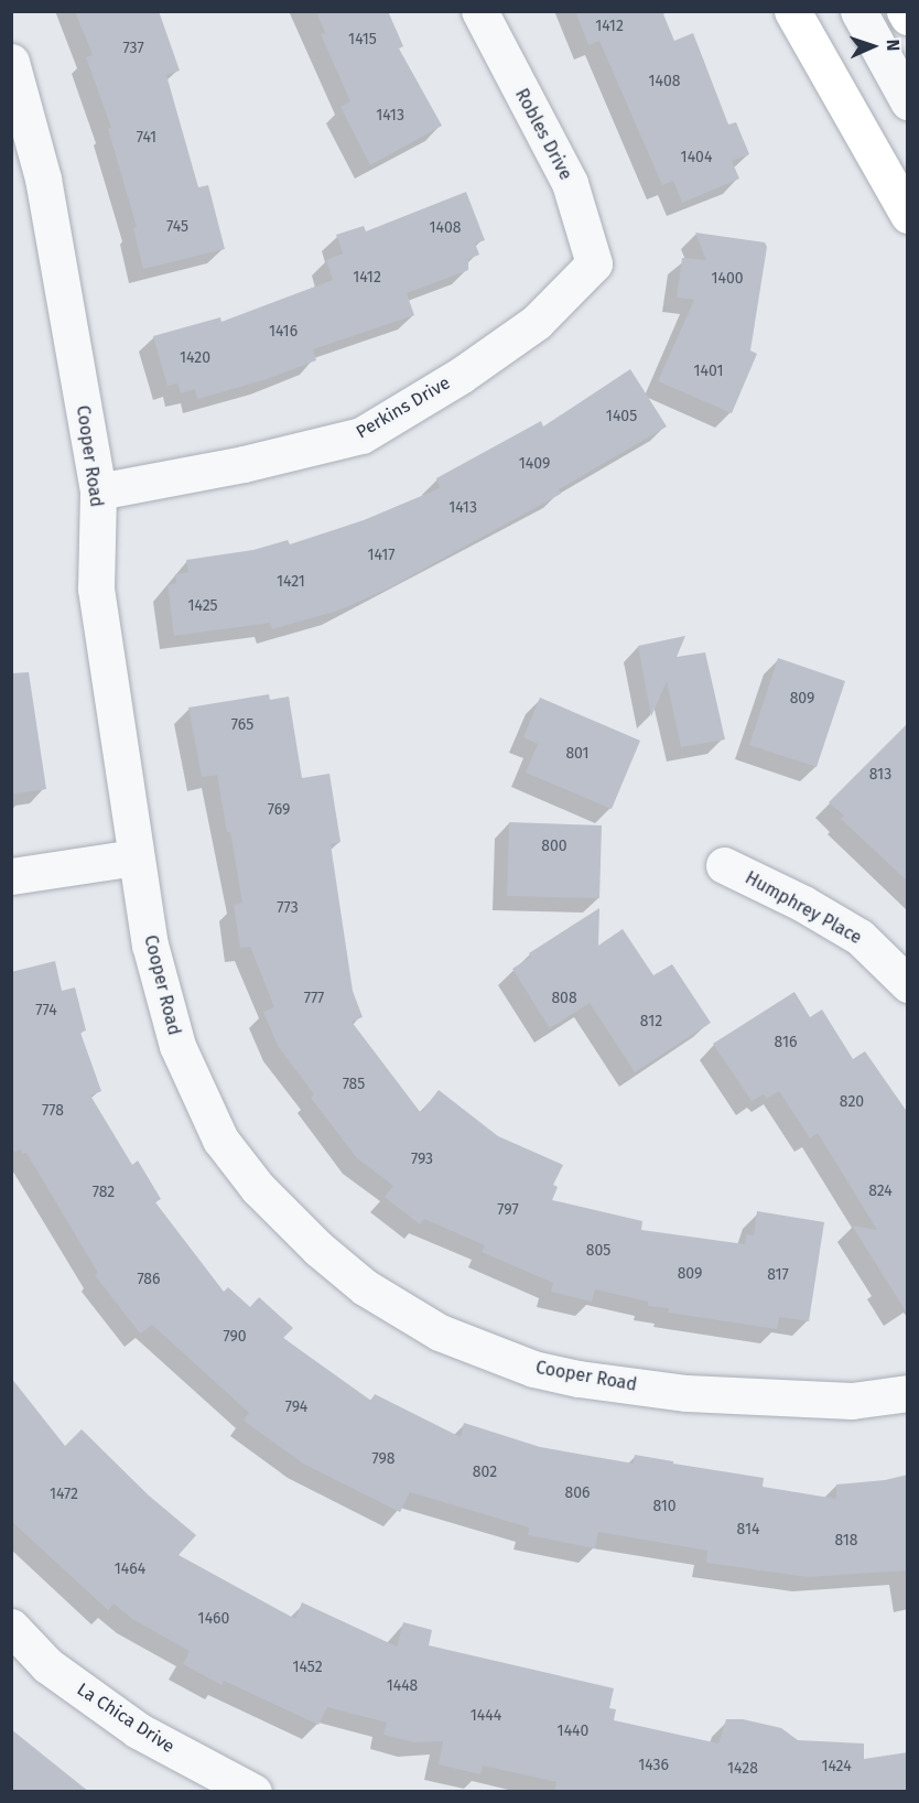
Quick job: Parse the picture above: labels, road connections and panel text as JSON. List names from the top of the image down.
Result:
{
  "streets": {
    "street": [
      "Robles Drive",
      "Perkins Drive",
      "Cooper Road",
      "Humphrey Place",
      "La Chica Drive"
    ]
  },
  "crossings": [
    ["Robles Drive", "Perkins Drive"],
    ["Perkins Drive", "Cooper Road"]
  ],
  "house_numbers": [
    "1412",
    "1415",
    "737",
    "1408",
    "1413",
    "741",
    "1404",
    "745",
    "1408",
    "1412",
    "1400",
    "1416",
    "1420",
    "1401",
    "1405",
    "1409",
    "1413",
    "1417",
    "1421",
    "1425",
    "809",
    "765",
    "801",
    "813",
    "769",
    "800",
    "773",
    "777",
    "808",
    "774",
    "812",
    "816",
    "785",
    "820",
    "778",
    "793",
    "824",
    "782",
    "797",
    "805",
    "809",
    "817",
    "786",
    "790",
    "794",
    "798",
    "802",
    "806",
    "1472",
    "810",
    "814",
    "818",
    "1464",
    "1460",
    "1452",
    "1448",
    "1444",
    "1440",
    "1436",
    "1424",
    "1428"
  ],
  "north": "right"
}
